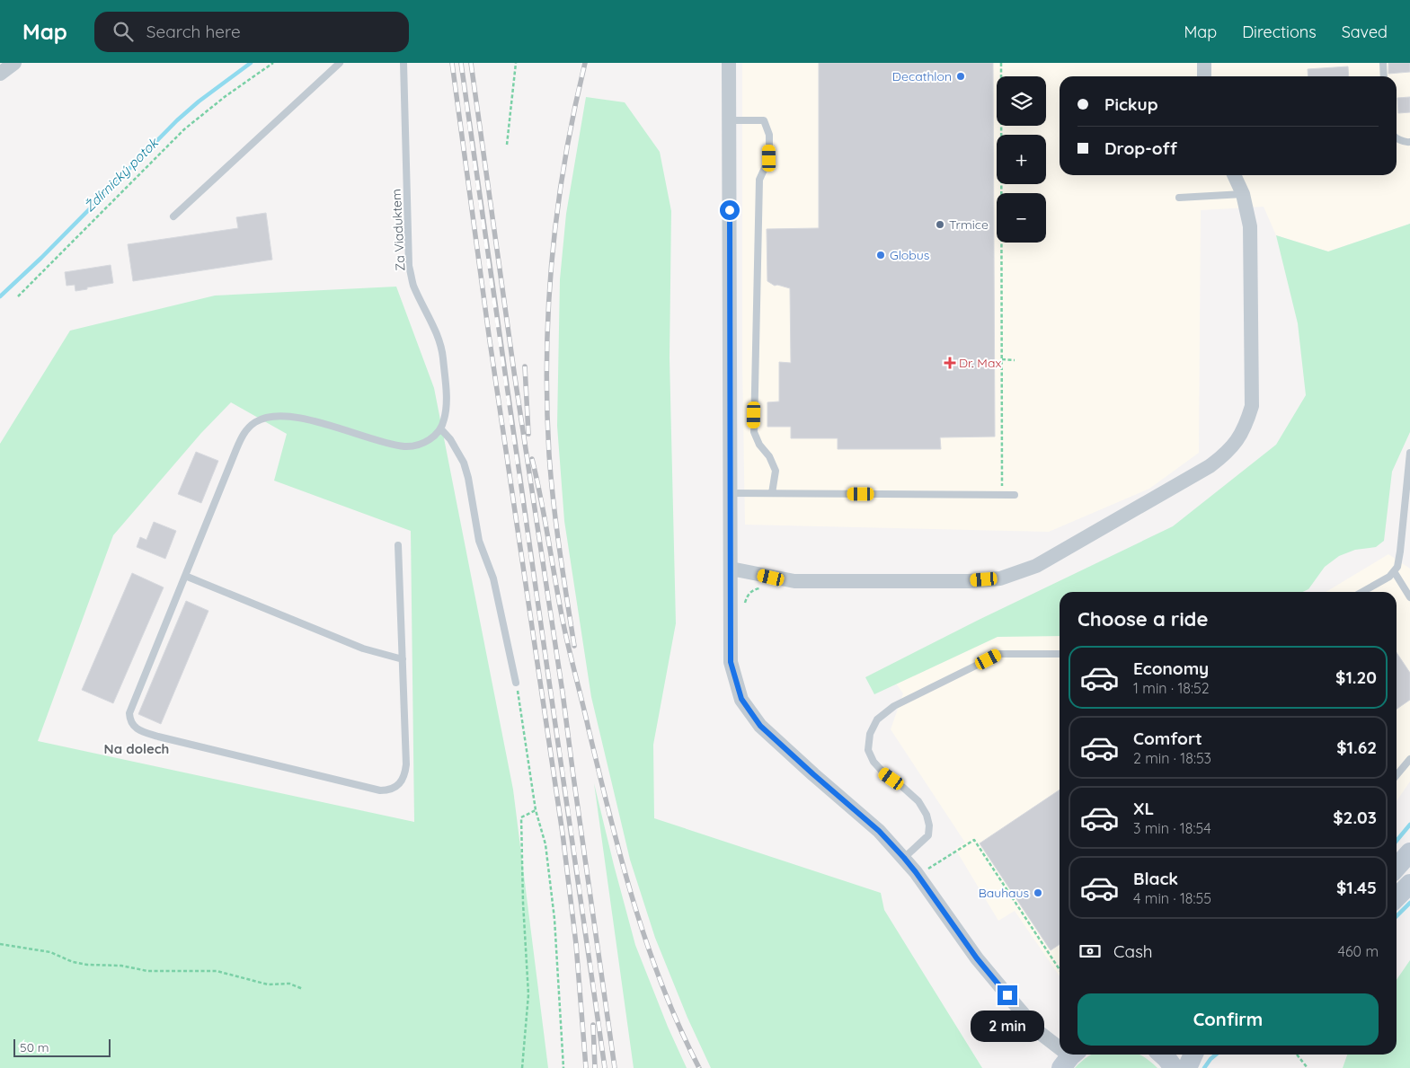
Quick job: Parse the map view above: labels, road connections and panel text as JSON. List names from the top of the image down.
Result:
{
  "streets": {
    "lane": ["Za Viaduktem"]
  },
  "districts": ["Na dolech"],
  "water": ["Ždírnický potok"],
  "places": {
    "other": [
      "Decathlon",
      "Trmice",
      "Globus",
      "Bauhaus"
    ],
    "health": ["Dr. Max"]
  },
  "scale_bar": "50 m",
  "page": {
    "header": "Map",
    "search": "Search here",
    "nav": ["Map", "Directions", "Saved"],
    "map_buttons": ["+", "−"],
    "banner": ["Pickup", "Drop-off"],
    "heading": "Choose a ride",
    "list": [
      {
        "name": "Economy",
        "note": "1 min · 18:52",
        "value": "$1.20"
      },
      {
        "name": "Comfort",
        "note": "2 min · 18:53",
        "value": "$1.62"
      },
      {
        "name": "XL",
        "note": "3 min · 18:54",
        "value": "$2.03"
      },
      {
        "name": "Black",
        "note": "4 min · 18:55",
        "value": "$1.45"
      }
    ],
    "pay": ["Cash", "460 m"],
    "buttons": "Confirm",
    "bubble": "2 min",
    "scale": "50 m"
  }
}
